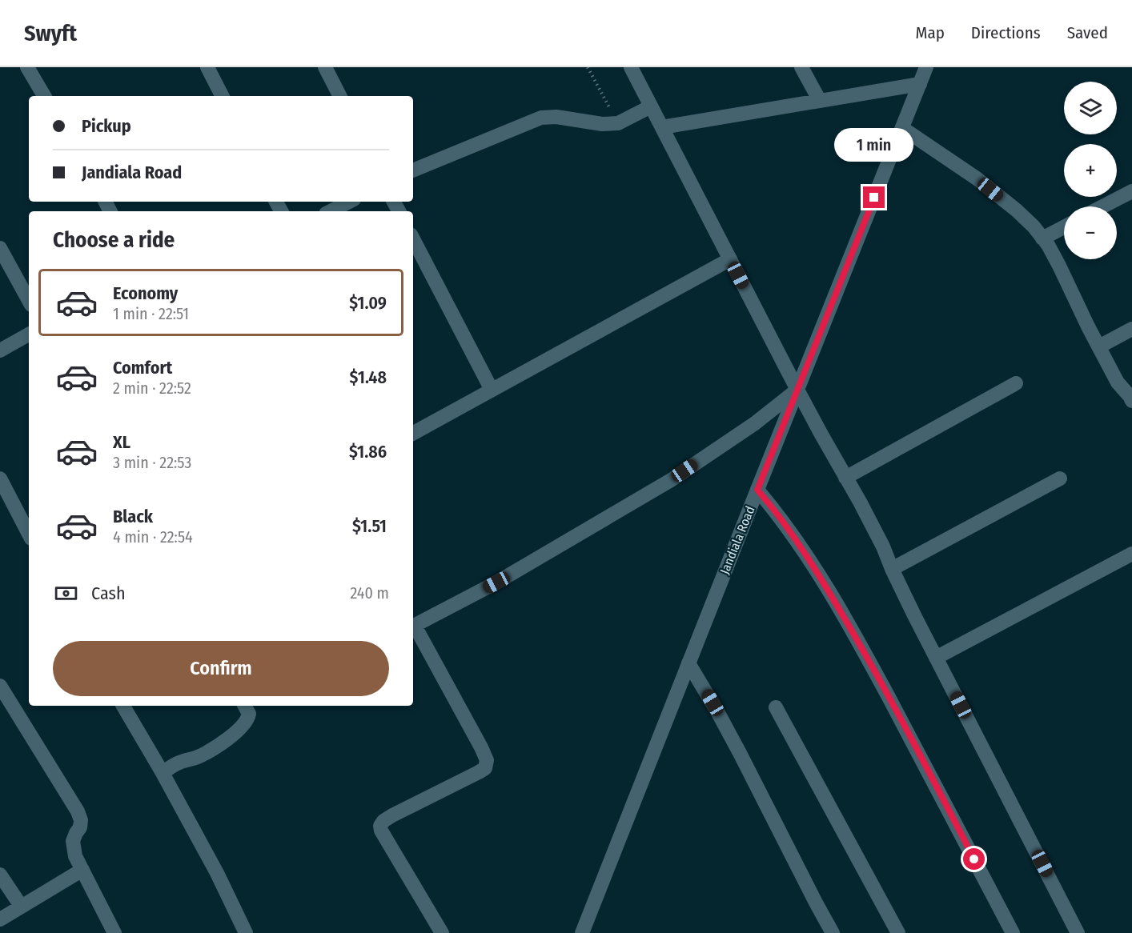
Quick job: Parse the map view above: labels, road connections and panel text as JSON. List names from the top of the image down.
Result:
{
  "streets": {
    "street": ["Jandiala Road"]
  },
  "page": {
    "header": "Swyft",
    "nav": ["Map", "Directions", "Saved"],
    "map_buttons": ["+", "−"],
    "banner": ["Pickup", "Jandiala Road"],
    "bubble": "1 min",
    "heading": "Choose a ride",
    "list": [
      {
        "name": "Economy",
        "note": "1 min · 22:51",
        "value": "$1.09"
      },
      {
        "name": "Comfort",
        "note": "2 min · 22:52",
        "value": "$1.48"
      },
      {
        "name": "XL",
        "note": "3 min · 22:53",
        "value": "$1.86"
      },
      {
        "name": "Black",
        "note": "4 min · 22:54",
        "value": "$1.51"
      }
    ],
    "pay": ["Cash", "240 m"],
    "buttons": "Confirm"
  }
}
